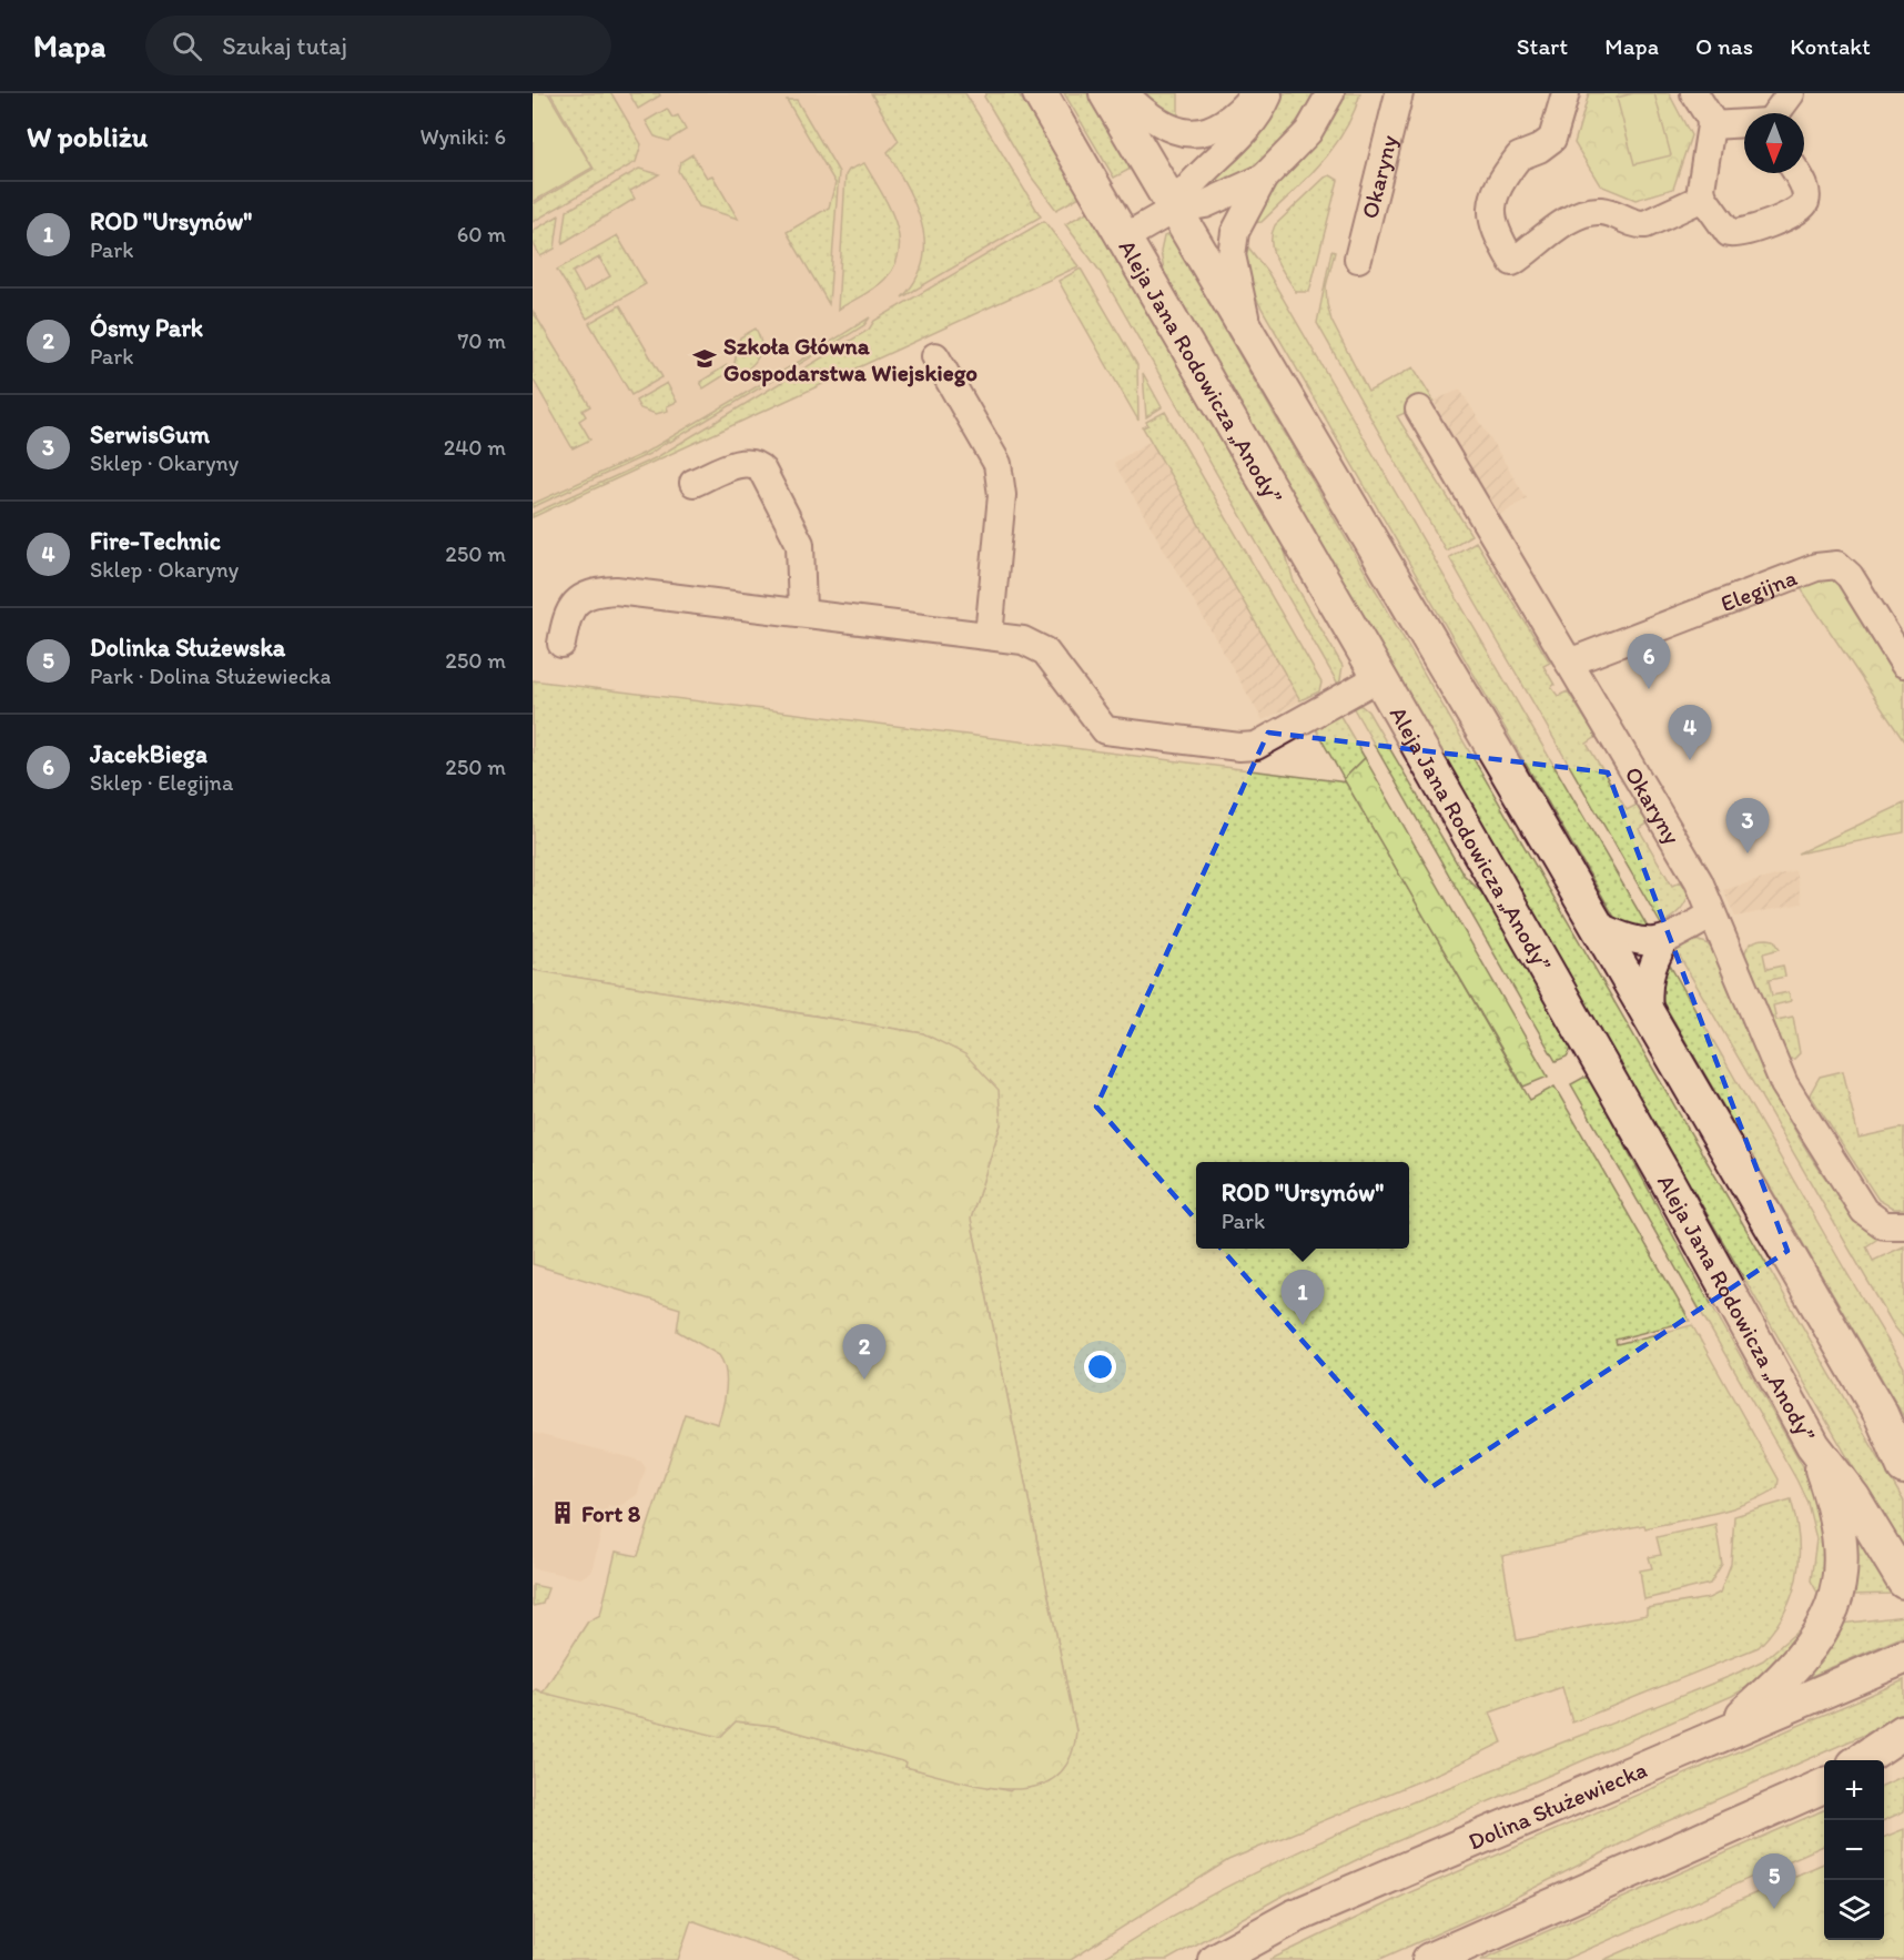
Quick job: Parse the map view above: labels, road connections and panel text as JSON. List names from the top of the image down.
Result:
{
  "streets": {
    "main road": ["Aleja Jana Rodowicza „Anody”", "Dolina Służewiecka"],
    "street": ["Okaryny", "Elegijna"]
  },
  "crossings": [
    ["Okaryny", "Elegijna"]
  ],
  "places": {
    "school or university": ["Szkoła Główna Gospodarstwa Wiejskiego"],
    "building": ["Fort 8"]
  },
  "north": "bottom",
  "page": {
    "header": "Mapa",
    "search": "Szukaj tutaj",
    "nav": [
      "Start",
      "Mapa",
      "O nas",
      "Kontakt"
    ],
    "heading": ["W pobliżu", "Wyniki: 6"],
    "list": [
      {
        "mark": "1",
        "name": "ROD \"Ursynów\"",
        "note": "Park",
        "value": "60 m"
      },
      {
        "mark": "2",
        "name": "Ósmy Park",
        "note": "Park",
        "value": "70 m"
      },
      {
        "mark": "3",
        "name": "SerwisGum",
        "note": "Sklep · Okaryny",
        "value": "240 m"
      },
      {
        "mark": "4",
        "name": "Fire-Technic",
        "note": "Sklep · Okaryny",
        "value": "250 m"
      },
      {
        "mark": "5",
        "name": "Dolinka Służewska",
        "note": "Park · Dolina Służewiecka",
        "value": "250 m"
      },
      {
        "mark": "6",
        "name": "JacekBiega",
        "note": "Sklep · Elegijna",
        "value": "250 m"
      }
    ],
    "pins": [
      "6",
      "4",
      "3",
      "1",
      "2",
      "5"
    ],
    "popup": ["ROD \"Ursynów\"", "Park"],
    "map_buttons": ["+", "−"]
  }
}
